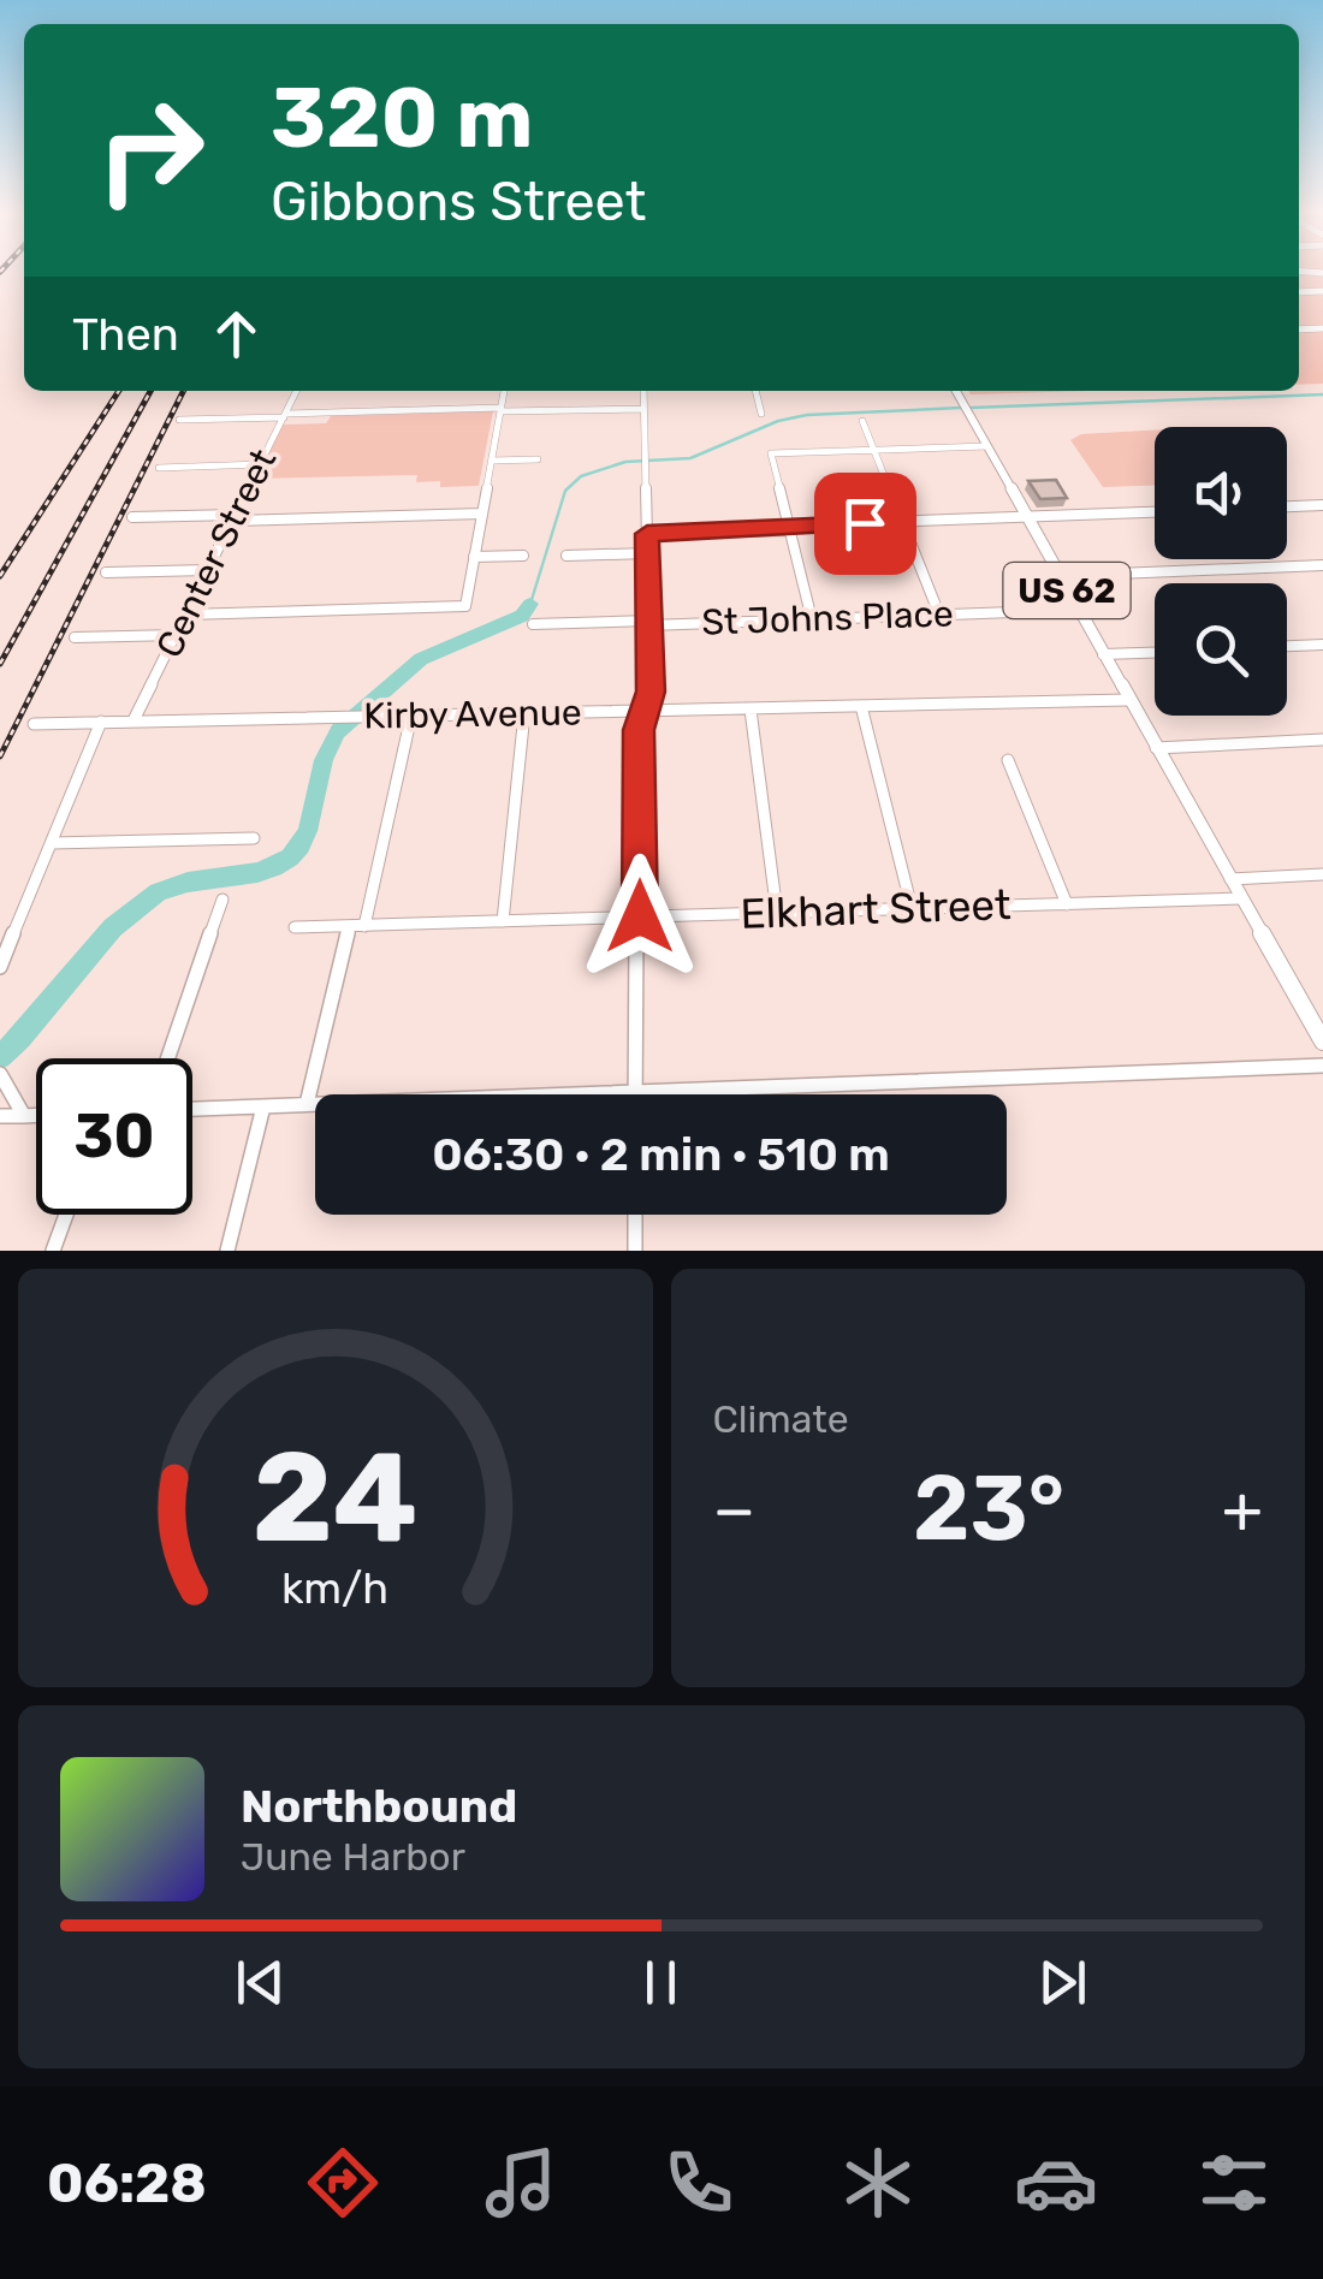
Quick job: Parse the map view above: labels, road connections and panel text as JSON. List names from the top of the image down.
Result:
{
  "streets": {
    "main road": ["US 62"],
    "street": [
      "Center Street",
      "St Johns Place",
      "Kirby Avenue",
      "Elkhart Street"
    ]
  },
  "crossings": [
    ["Center Street", "Kirby Avenue"],
    ["US 62", "St Johns Place"],
    ["US 62", "Kirby Avenue"],
    ["US 62", "Elkhart Street"]
  ],
  "page": {
    "turn": ["320 m", "Gibbons Street"],
    "then": "Then",
    "limit": "30",
    "trip": "06:30 · 2 min · 510 m",
    "tile": "Climate",
    "heat": ["−", "23°", "+"],
    "song": ["Northbound", "June Harbor"],
    "tabs": "06:28",
    "gauge": ["24", "km/h"]
  }
}
